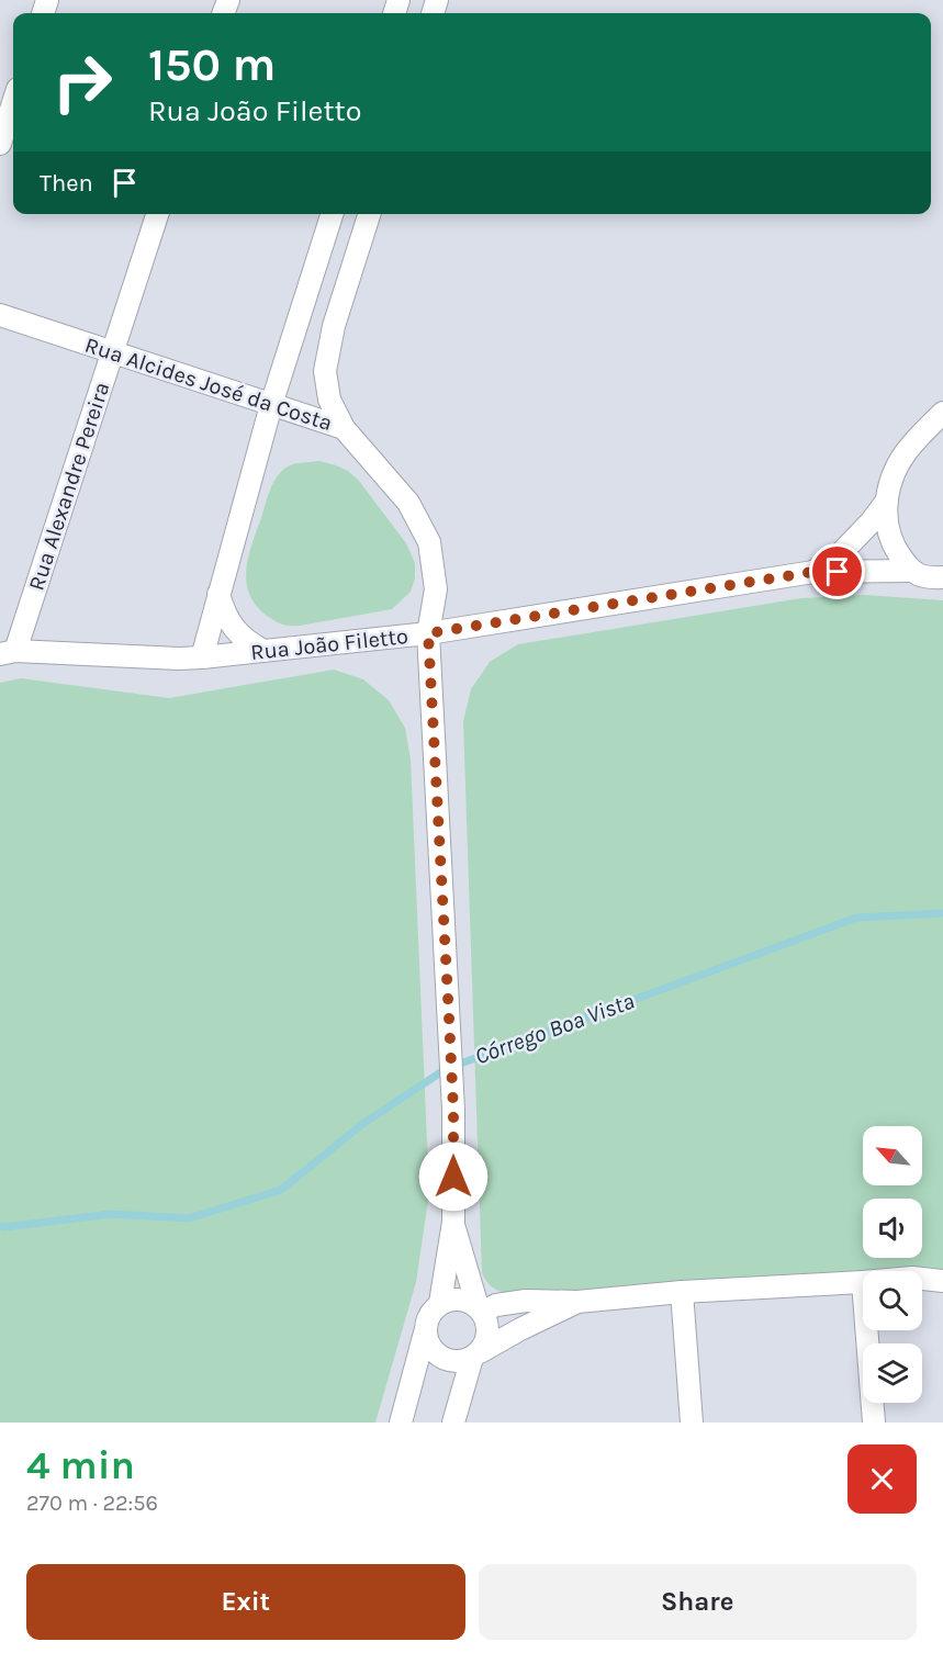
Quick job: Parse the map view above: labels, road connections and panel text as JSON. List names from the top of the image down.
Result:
{
  "streets": {
    "street": ["Rua Alcides José da Costa", "Rua Alexandre Pereira", "Rua João Filetto"]
  },
  "crossings": [
    ["Rua Alcides José da Costa", "Rua Alexandre Pereira"],
    ["Rua Alcides José da Costa", "Rua João Filetto"],
    ["Rua Alexandre Pereira", "Rua João Filetto"]
  ],
  "water": ["Córrego Boa Vista"],
  "north": "top left",
  "page": {
    "turn": ["150 m", "Rua João Filetto"],
    "then": "Then",
    "heading": ["4 min", "270 m · 22:56"],
    "buttons": ["Exit", "Share"]
  }
}
